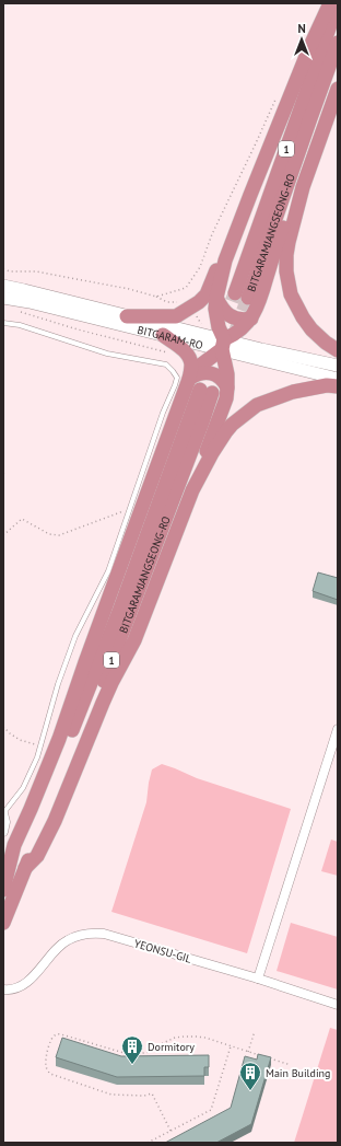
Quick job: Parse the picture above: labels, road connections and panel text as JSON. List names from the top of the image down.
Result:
{
  "streets": {
    "highway": ["1", "BITGARAMJANGSEONG-RO"],
    "main road": ["BITGARAM-RO"],
    "street": ["YEONSU-GIL"]
  },
  "places": {
    "building": ["Dormitory", "Main Building"]
  },
  "north": "top"
}
